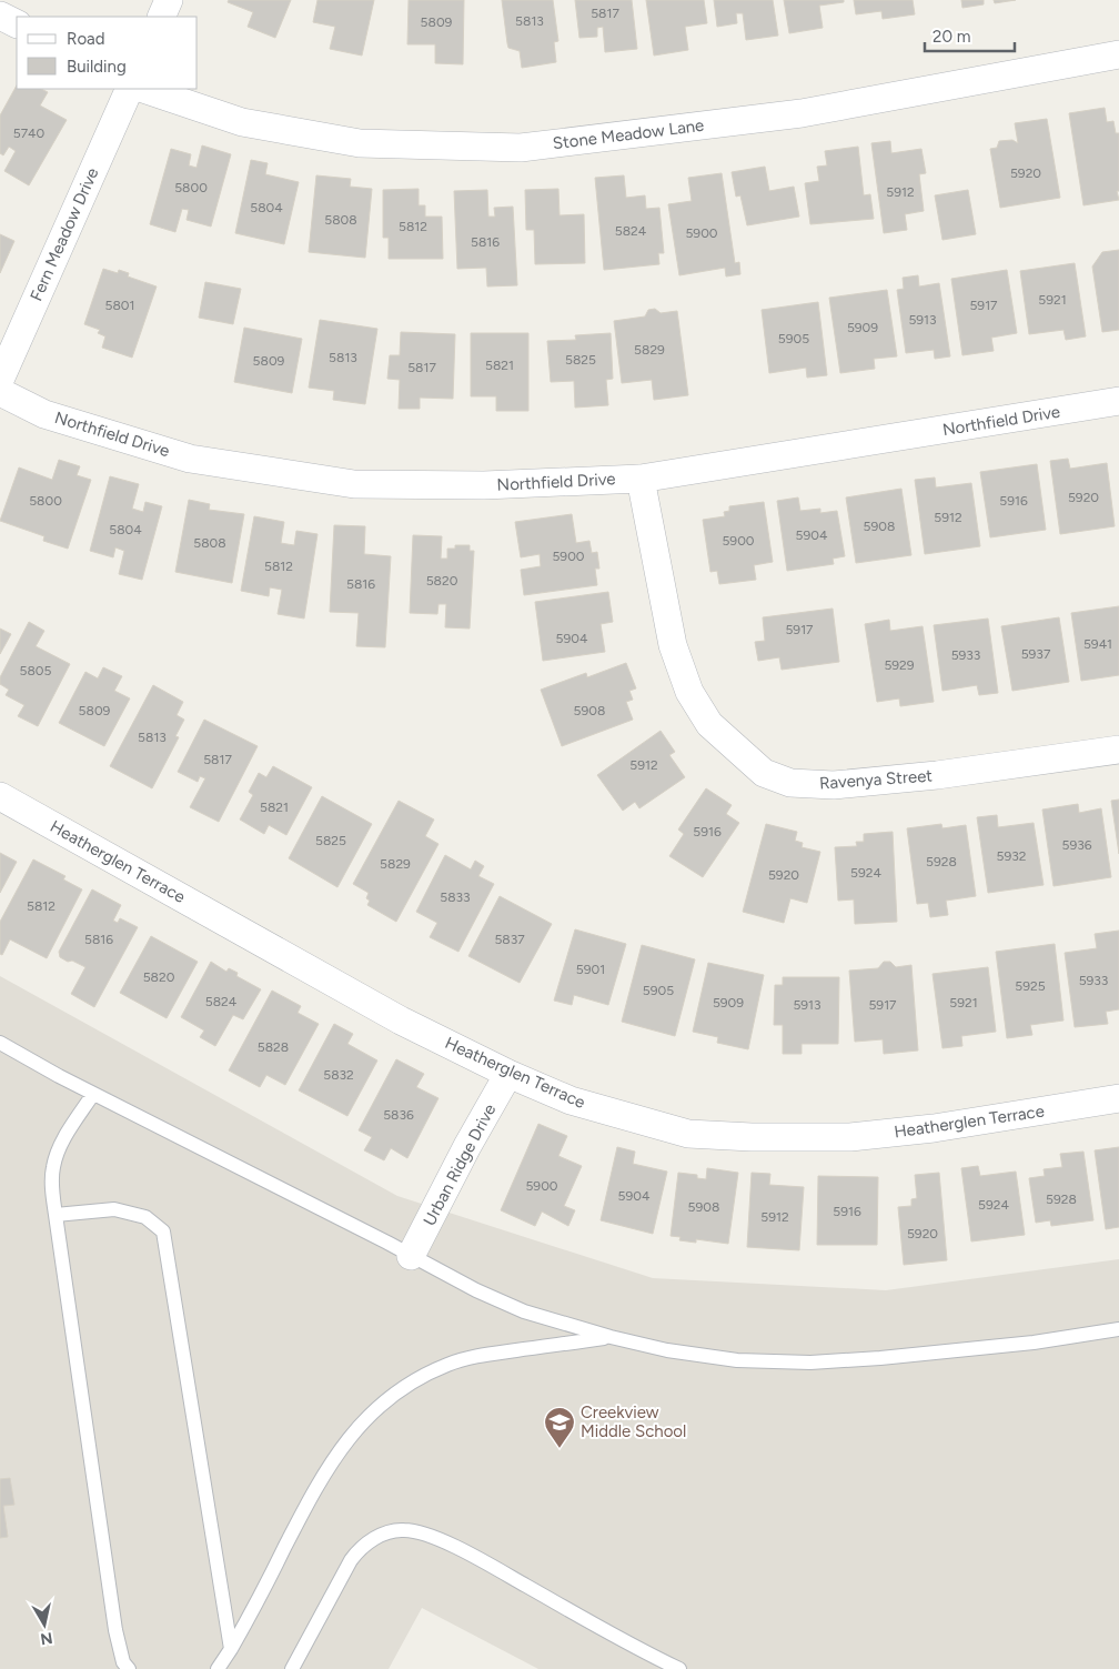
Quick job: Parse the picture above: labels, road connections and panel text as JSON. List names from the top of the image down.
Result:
{
  "streets": {
    "street": [
      "Stone Meadow Lane",
      "Fern Meadow Drive",
      "Northfield Drive",
      "Ravenya Street",
      "Heatherglen Terrace",
      "Urban Ridge Drive"
    ]
  },
  "crossings": [
    ["Northfield Drive", "Ravenya Street"],
    ["Heatherglen Terrace", "Urban Ridge Drive"]
  ],
  "places": {
    "school or university": ["Creekview Middle School"]
  },
  "house_numbers": [
    "5817",
    "5813",
    "5809",
    "5740",
    "5920",
    "5800",
    "5912",
    "5804",
    "5808",
    "5812",
    "5824",
    "5900",
    "5816",
    "5921",
    "5801",
    "5917",
    "5913",
    "5909",
    "5905",
    "5829",
    "5813",
    "5825",
    "5809",
    "5821",
    "5817",
    "5920",
    "5800",
    "5916",
    "5912",
    "5908",
    "5804",
    "5904",
    "5900",
    "5808",
    "5900",
    "5812",
    "5820",
    "5816",
    "5917",
    "5904",
    "5941",
    "5937",
    "5933",
    "5929",
    "5805",
    "5809",
    "5908",
    "5813",
    "5817",
    "5912",
    "5821",
    "5916",
    "5825",
    "5936",
    "5932",
    "5928",
    "5829",
    "5924",
    "5920",
    "5833",
    "5812",
    "5816",
    "5837",
    "5901",
    "5820",
    "5933",
    "5925",
    "5905",
    "5824",
    "5909",
    "5921",
    "5913",
    "5917",
    "5828",
    "5832",
    "5836",
    "5900",
    "5904",
    "5928",
    "5924",
    "5908",
    "5916",
    "5912",
    "5920"
  ],
  "legend": ["Road", "Building"],
  "scale_bar": "20 m",
  "north": "bottom"
}
